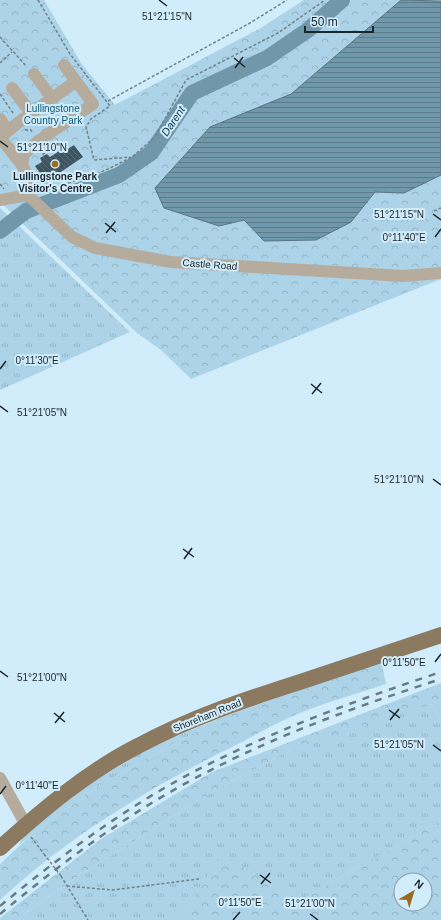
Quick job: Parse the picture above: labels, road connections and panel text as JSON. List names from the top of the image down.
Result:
{
  "streets": {
    "main road": ["Shoreham Road"],
    "street": ["Castle Road"]
  },
  "water": ["Darent"],
  "parks": ["Lullingstone Country Park"],
  "places": ["Lullingstone Park Visitor's Centre"],
  "scale_bar": "50 m",
  "north": "top right",
  "coordinates": [
    "51°21'15\"N",
    "51°21'10\"N",
    "0°11'40\"E",
    "0°11'30\"E",
    "51°21'05\"N",
    "0°11'50\"E",
    "51°21'00\"N"
  ]
}
